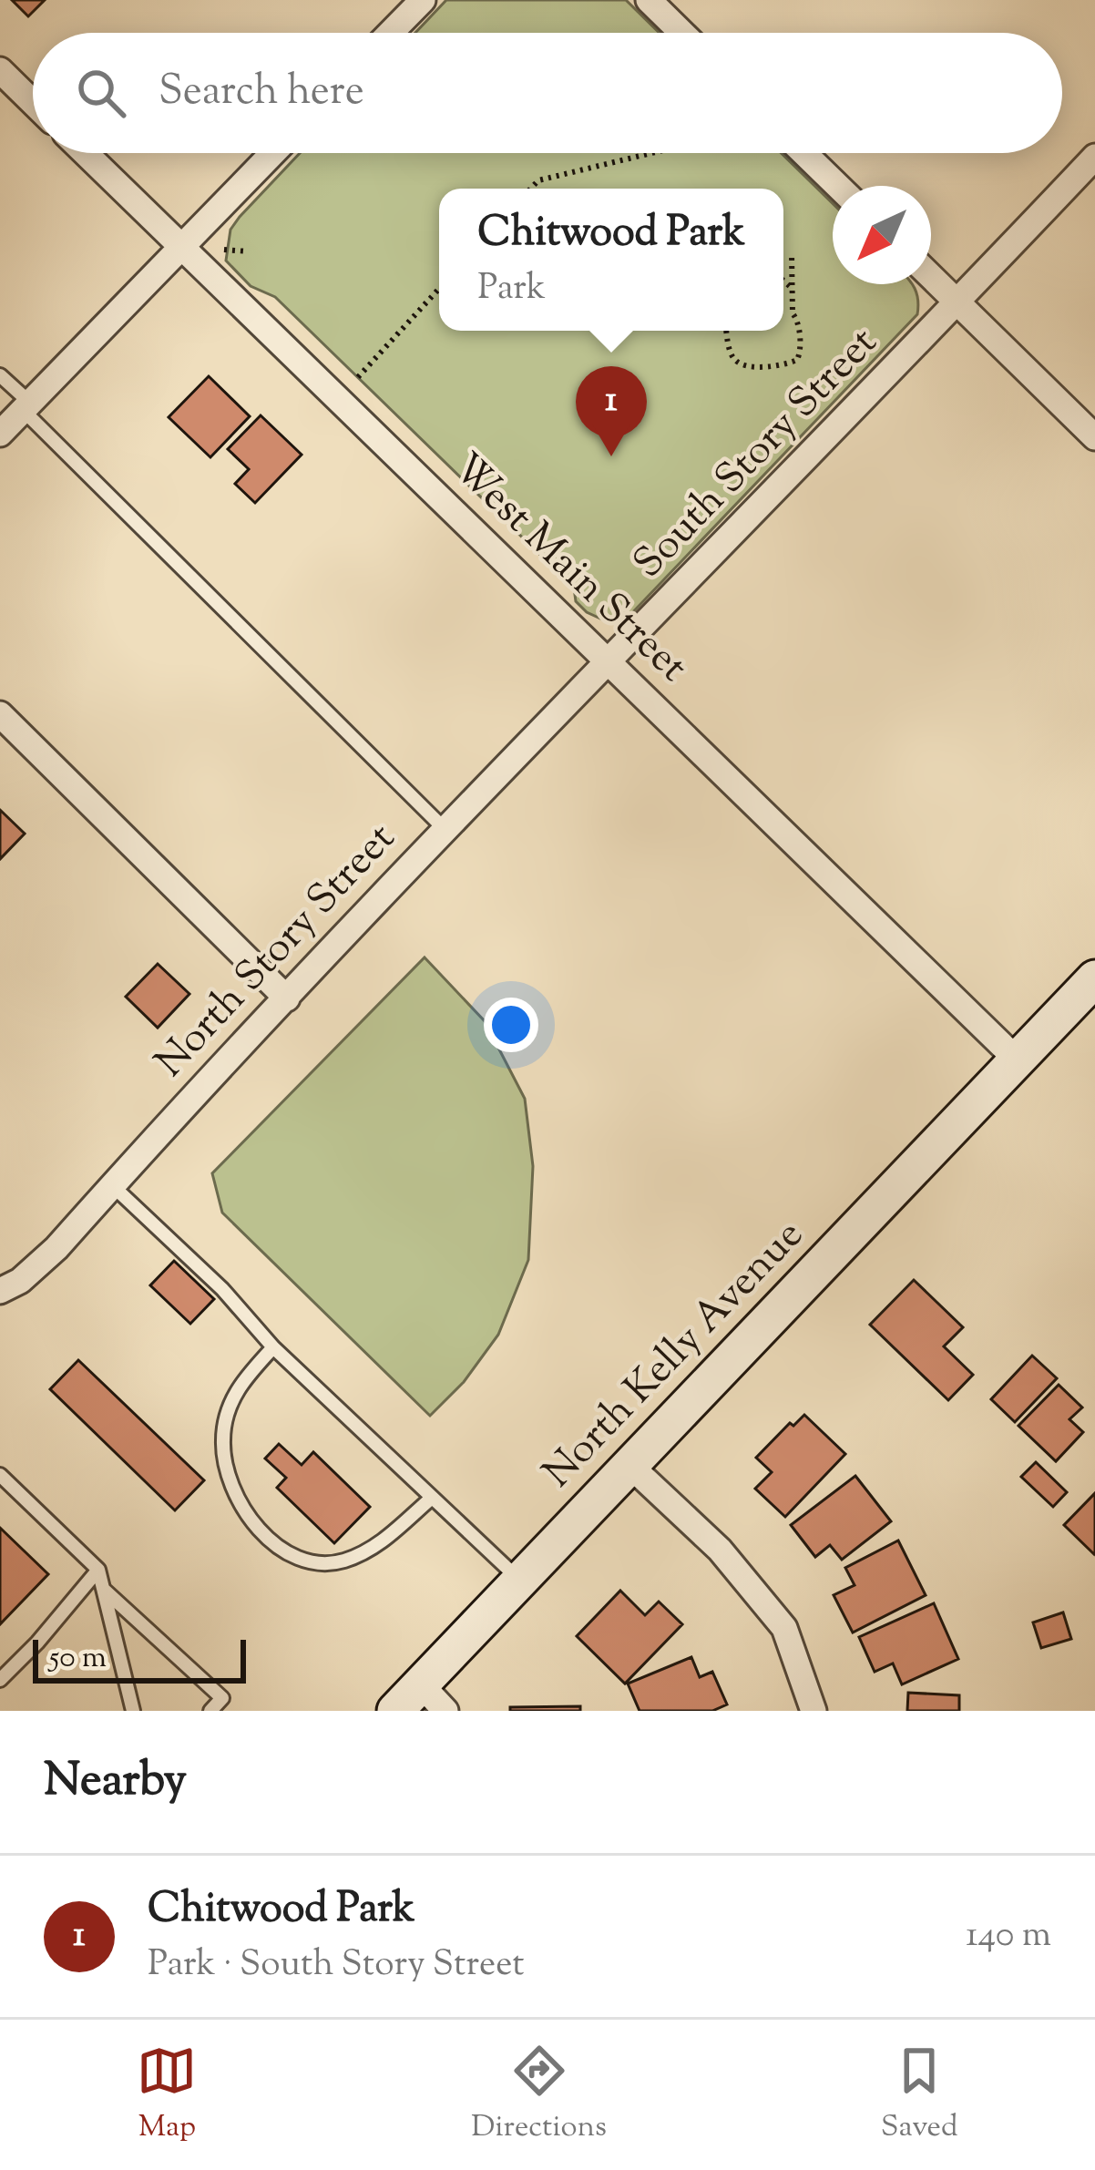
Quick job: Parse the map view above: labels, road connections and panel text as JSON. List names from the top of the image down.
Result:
{
  "streets": {
    "main road": ["North Kelly Avenue"],
    "street": ["South Story Street", "West Main Street", "North Story Street"]
  },
  "crossings": [
    ["South Story Street", "West Main Street"],
    ["South Story Street", "North Story Street"],
    ["West Main Street", "North Story Street"],
    ["West Main Street", "North Kelly Avenue"]
  ],
  "scale_bar": "50 m",
  "north": "bottom left",
  "page": {
    "search": "Search here",
    "popup": ["Chitwood Park", "Park"],
    "pins": "1",
    "scale": "50 m",
    "heading": "Nearby",
    "list": [
      {
        "mark": "1",
        "name": "Chitwood Park",
        "note": "Park · South Story Street",
        "value": "140 m"
      }
    ],
    "nav": ["Map", "Directions", "Saved"]
  }
}
